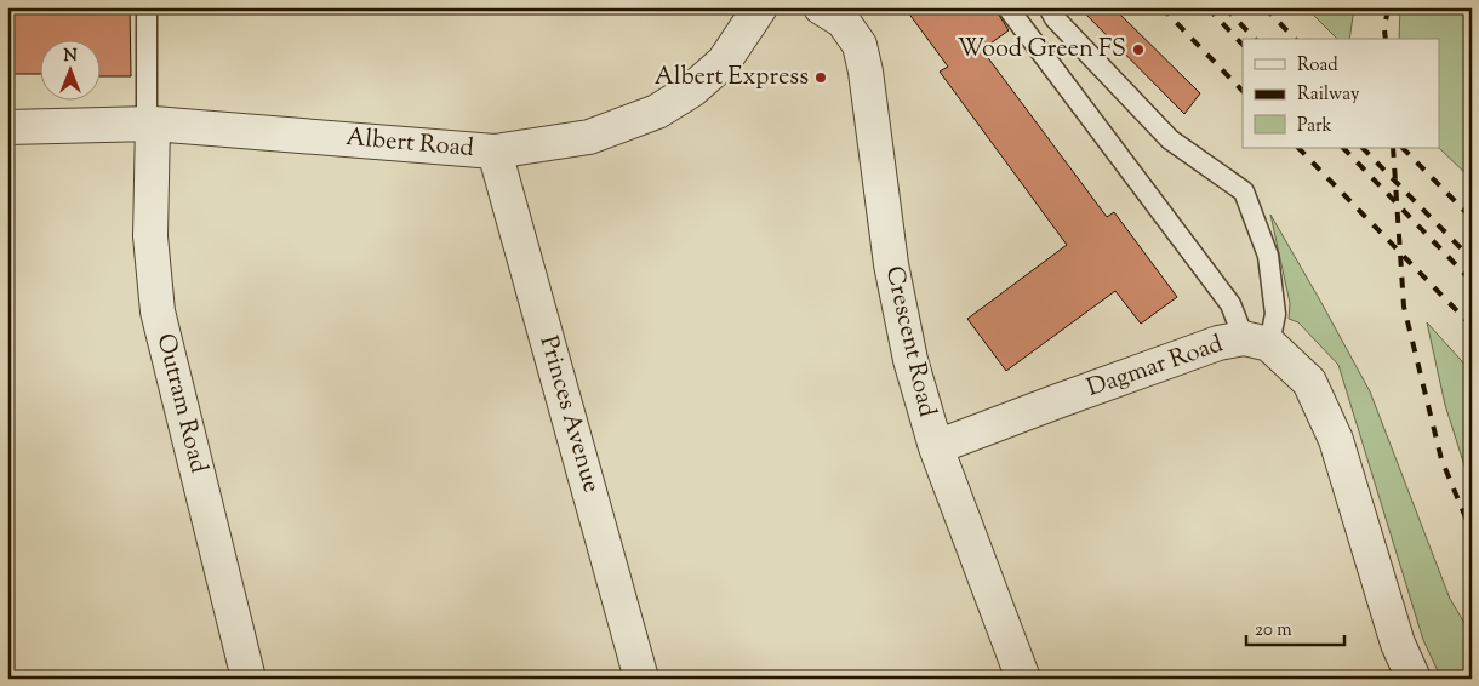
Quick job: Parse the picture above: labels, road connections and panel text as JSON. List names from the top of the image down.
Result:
{
  "streets": {
    "street": [
      "Albert Road",
      "Crescent Road",
      "Dagmar Road",
      "Outram Road",
      "Princes Avenue"
    ]
  },
  "crossings": [
    ["Albert Road", "Outram Road"],
    ["Albert Road", "Princes Avenue"],
    ["Crescent Road", "Dagmar Road"]
  ],
  "places": ["Wood Green FS", "Albert Express"],
  "legend": ["Road", "Railway", "Park"],
  "scale_bar": "20 m",
  "north": "top"
}
